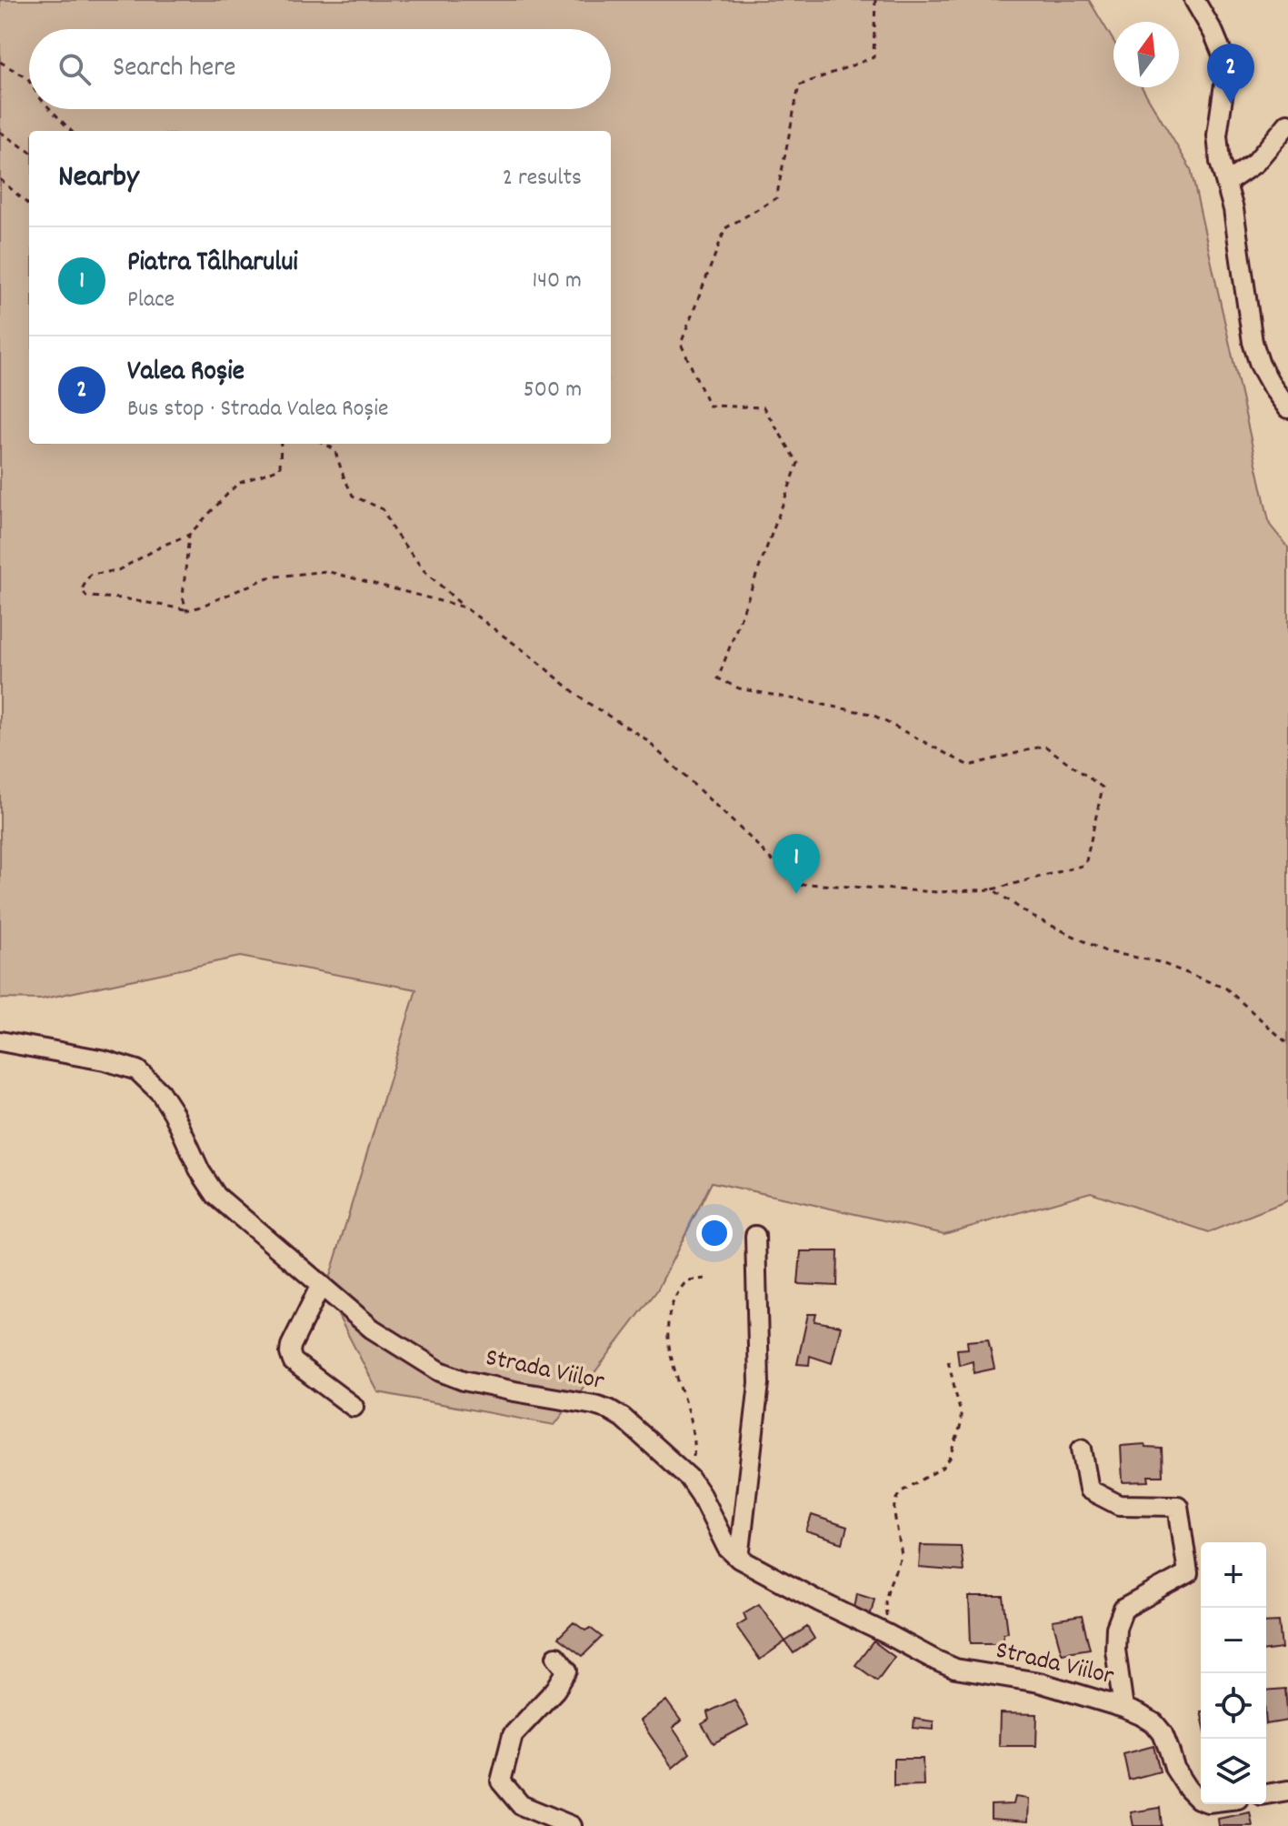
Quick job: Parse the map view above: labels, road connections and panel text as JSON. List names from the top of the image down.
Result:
{
  "streets": {
    "street": ["Strada Viilor"]
  },
  "north": "top",
  "page": {
    "search": "Search here",
    "pins": ["2", "1"],
    "heading": ["Nearby", "2 results"],
    "list": [
      {
        "mark": "1",
        "name": "Piatra Tâlharului",
        "note": "Place",
        "value": "140 m"
      },
      {
        "mark": "2",
        "name": "Valea Roșie",
        "note": "Bus stop · Strada Valea Roșie",
        "value": "500 m"
      }
    ],
    "map_buttons": ["+", "−"]
  }
}
